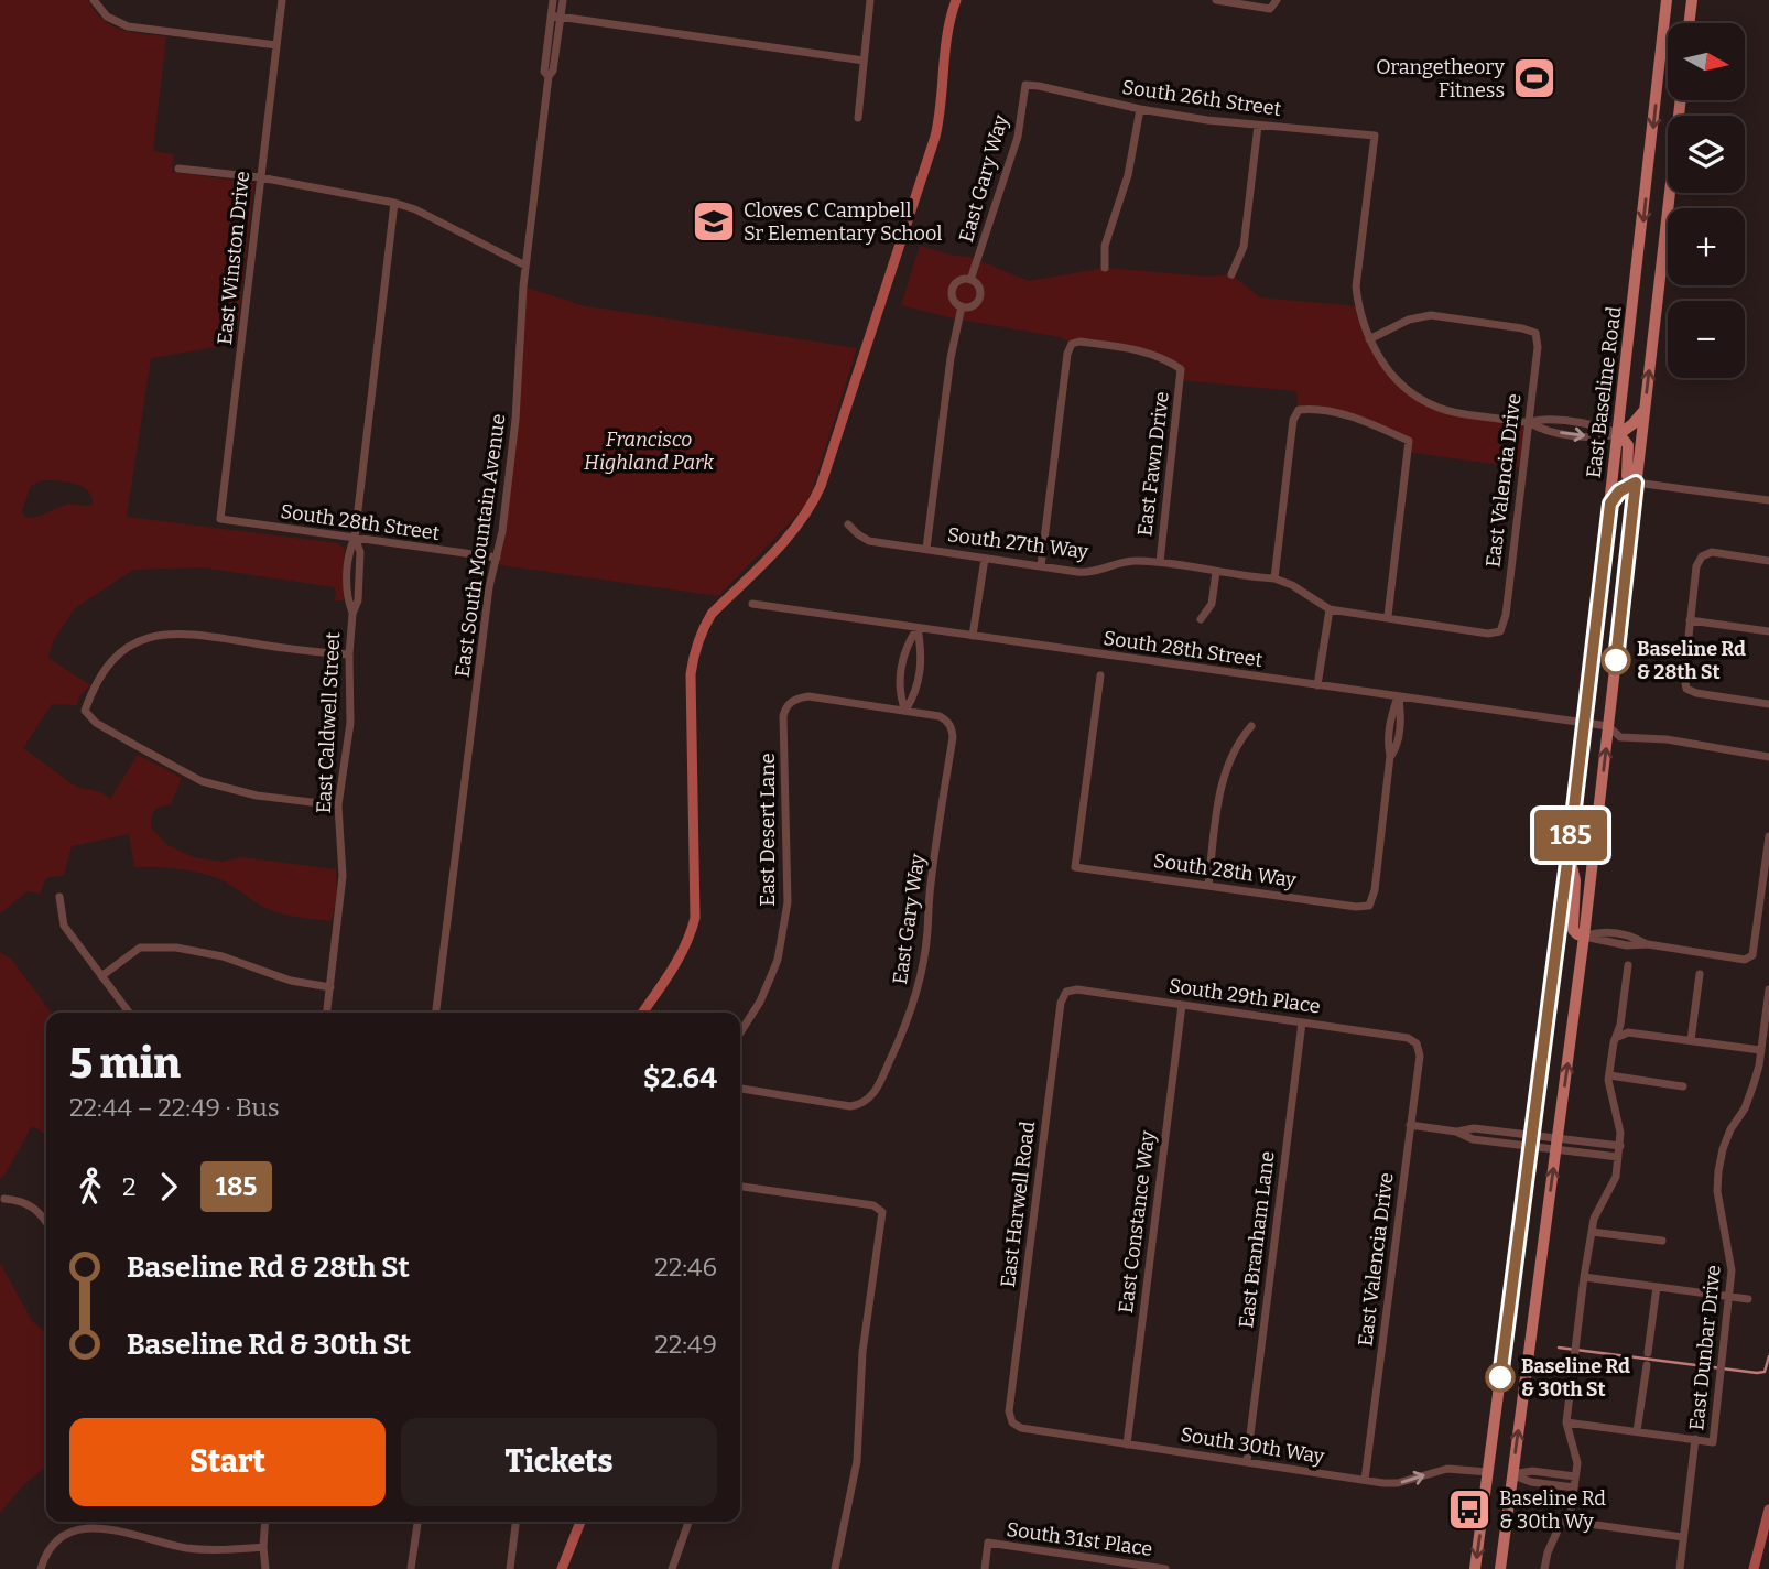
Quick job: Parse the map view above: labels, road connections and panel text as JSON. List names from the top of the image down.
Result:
{
  "streets": {
    "main road": ["East Baseline Road"],
    "street": [
      "South 26th Street",
      "East Gary Way",
      "East Winston Drive",
      "East Fawn Drive",
      "East Valencia Drive",
      "South 28th Street",
      "South 27th Way",
      "East South Mountain Avenue",
      "East Caldwell Street",
      "East Desert Lane",
      "South 28th Way",
      "South 29th Place",
      "East Harwell Road",
      "East Constance Way",
      "East Branham Lane",
      "East Dunbar Drive",
      "South 30th Way",
      "South 31st Place"
    ]
  },
  "crossings": [
    ["South 26th Street", "East Gary Way"],
    ["South 26th Street", "East Valencia Drive"],
    ["East Gary Way", "South 27th Way"],
    ["East Gary Way", "East Desert Lane"],
    ["East Winston Drive", "South 28th Street"],
    ["East Baseline Road", "South 28th Street"],
    ["East Baseline Road", "South 30th Way"],
    ["East Fawn Drive", "South 27th Way"],
    ["East Valencia Drive", "South 27th Way"],
    ["East Valencia Drive", "South 29th Place"],
    ["East Valencia Drive", "South 30th Way"],
    ["South 28th Street", "East South Mountain Avenue"],
    ["South 28th Street", "East Caldwell Street"],
    ["South 28th Street", "South 28th Way"],
    ["South 29th Place", "East Harwell Road"],
    ["South 29th Place", "East Constance Way"],
    ["South 29th Place", "East Branham Lane"],
    ["East Harwell Road", "South 30th Way"],
    ["East Constance Way", "South 30th Way"],
    ["East Branham Lane", "South 30th Way"]
  ],
  "parks": ["Francisco Highland Park"],
  "places": {
    "sports": ["Orangetheory Fitness"],
    "school or university": ["Cloves C Campbell Sr Elementary School"],
    "other": ["Baseline Rd & 28th St", "Baseline Rd & 30th St"],
    "bus stop": ["Baseline Rd & 30th Wy"]
  },
  "lines": ["bus line 185"],
  "north": "right",
  "page": {
    "on_map": "185",
    "map_buttons": ["+", "−"],
    "heading": ["5 min", "22:44 – 22:49 · Bus", "$2.64"],
    "legs": ["2", "185"],
    "list": [
      {
        "name": "Baseline Rd & 28th St",
        "value": "22:46"
      },
      {
        "name": "Baseline Rd & 30th St",
        "value": "22:49"
      }
    ],
    "buttons": ["Start", "Tickets"]
  }
}
